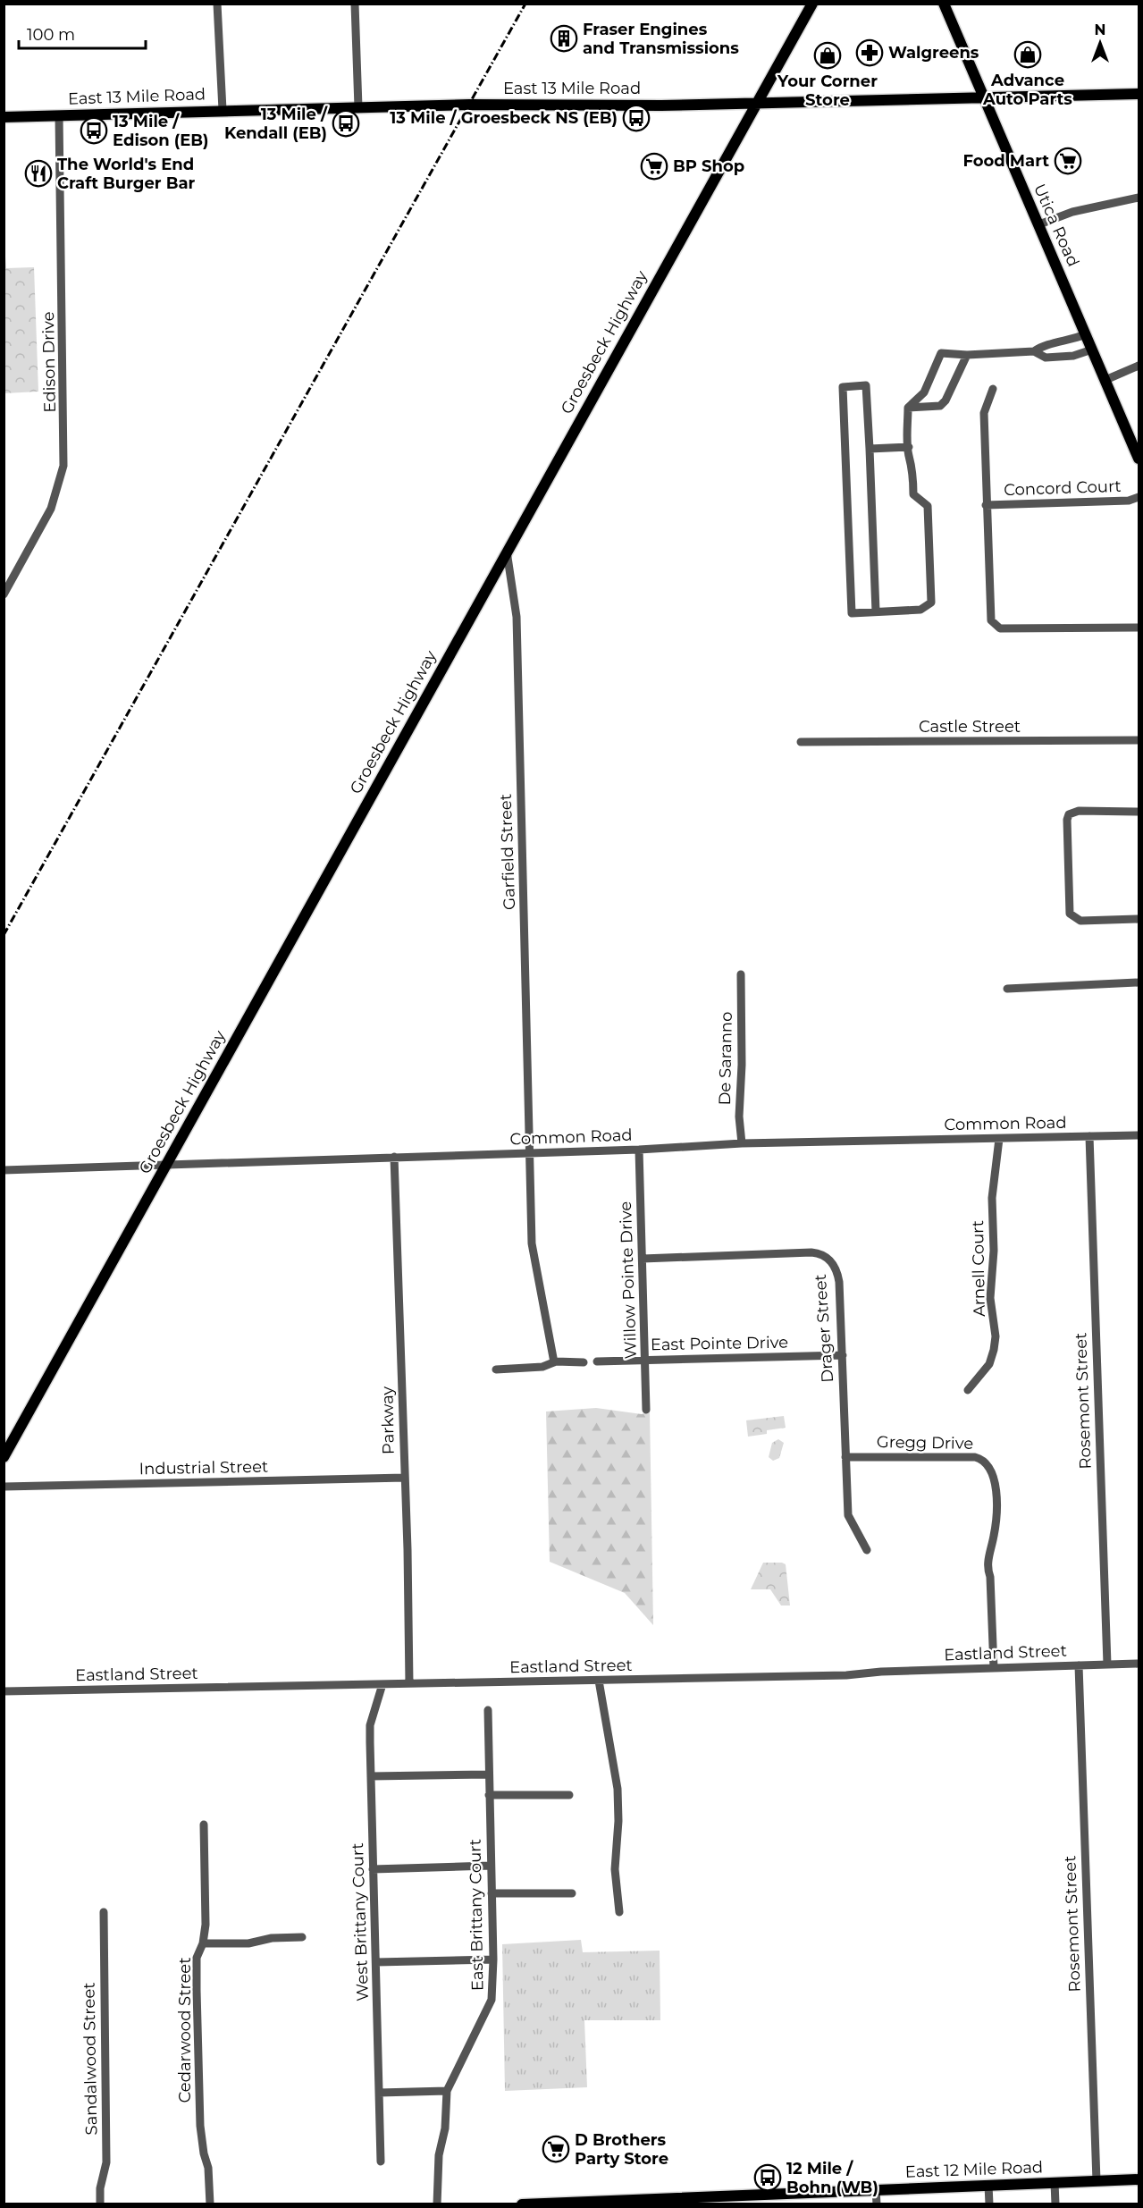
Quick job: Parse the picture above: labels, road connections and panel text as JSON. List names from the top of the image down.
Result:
{
  "streets": {
    "main road": [
      "East 13 Mile Road",
      "Utica Road",
      "Groesbeck Highway",
      "East 12 Mile Road"
    ],
    "street": [
      "Edison Drive",
      "Concord Court",
      "Castle Street",
      "Garfield Street",
      "De Saranno",
      "Common Road",
      "Arnell Court",
      "Willow Pointe Drive",
      "Drager Street",
      "East Pointe Drive",
      "Rosemont Street",
      "Parkway",
      "Gregg Drive",
      "Industrial Street",
      "Eastland Street",
      "East Brittany Court",
      "West Brittany Court",
      "Cedarwood Street",
      "Sandalwood Street"
    ]
  },
  "crossings": [
    ["East 13 Mile Road", "Utica Road"],
    ["East 13 Mile Road", "Groesbeck Highway"],
    ["East 13 Mile Road", "Edison Drive"],
    ["Groesbeck Highway", "Garfield Street"],
    ["Groesbeck Highway", "Common Road"],
    ["Garfield Street", "Common Road"],
    ["De Saranno", "Common Road"],
    ["Common Road", "Arnell Court"],
    ["Common Road", "Willow Pointe Drive"],
    ["Common Road", "Rosemont Street"],
    ["Common Road", "Parkway"],
    ["Willow Pointe Drive", "Drager Street"],
    ["Willow Pointe Drive", "East Pointe Drive"],
    ["Drager Street", "East Pointe Drive"],
    ["Drager Street", "Gregg Drive"],
    ["Rosemont Street", "Eastland Street"],
    ["Rosemont Street", "East 12 Mile Road"],
    ["Parkway", "Industrial Street"],
    ["Parkway", "Eastland Street"],
    ["Gregg Drive", "Eastland Street"],
    ["Eastland Street", "West Brittany Court"]
  ],
  "places": {
    "building": ["Fraser Engines and Transmissions"],
    "pharmacy": ["Walgreens"],
    "shop": ["Advance Auto Parts", "Your Corner Store"],
    "bus stop": [
      "13 Mile / Groesbeck NS (EB)",
      "13 Mile / Kendall (EB)",
      "13 Mile / Edison (EB)",
      "12 Mile / Bohn (WB)"
    ],
    "supermarket": ["Food Mart", "BP Shop", "D Brothers Party Store"],
    "restaurant": ["The World's End Craft Burger Bar"]
  },
  "scale_bar": "100 m",
  "north": "top"
}
